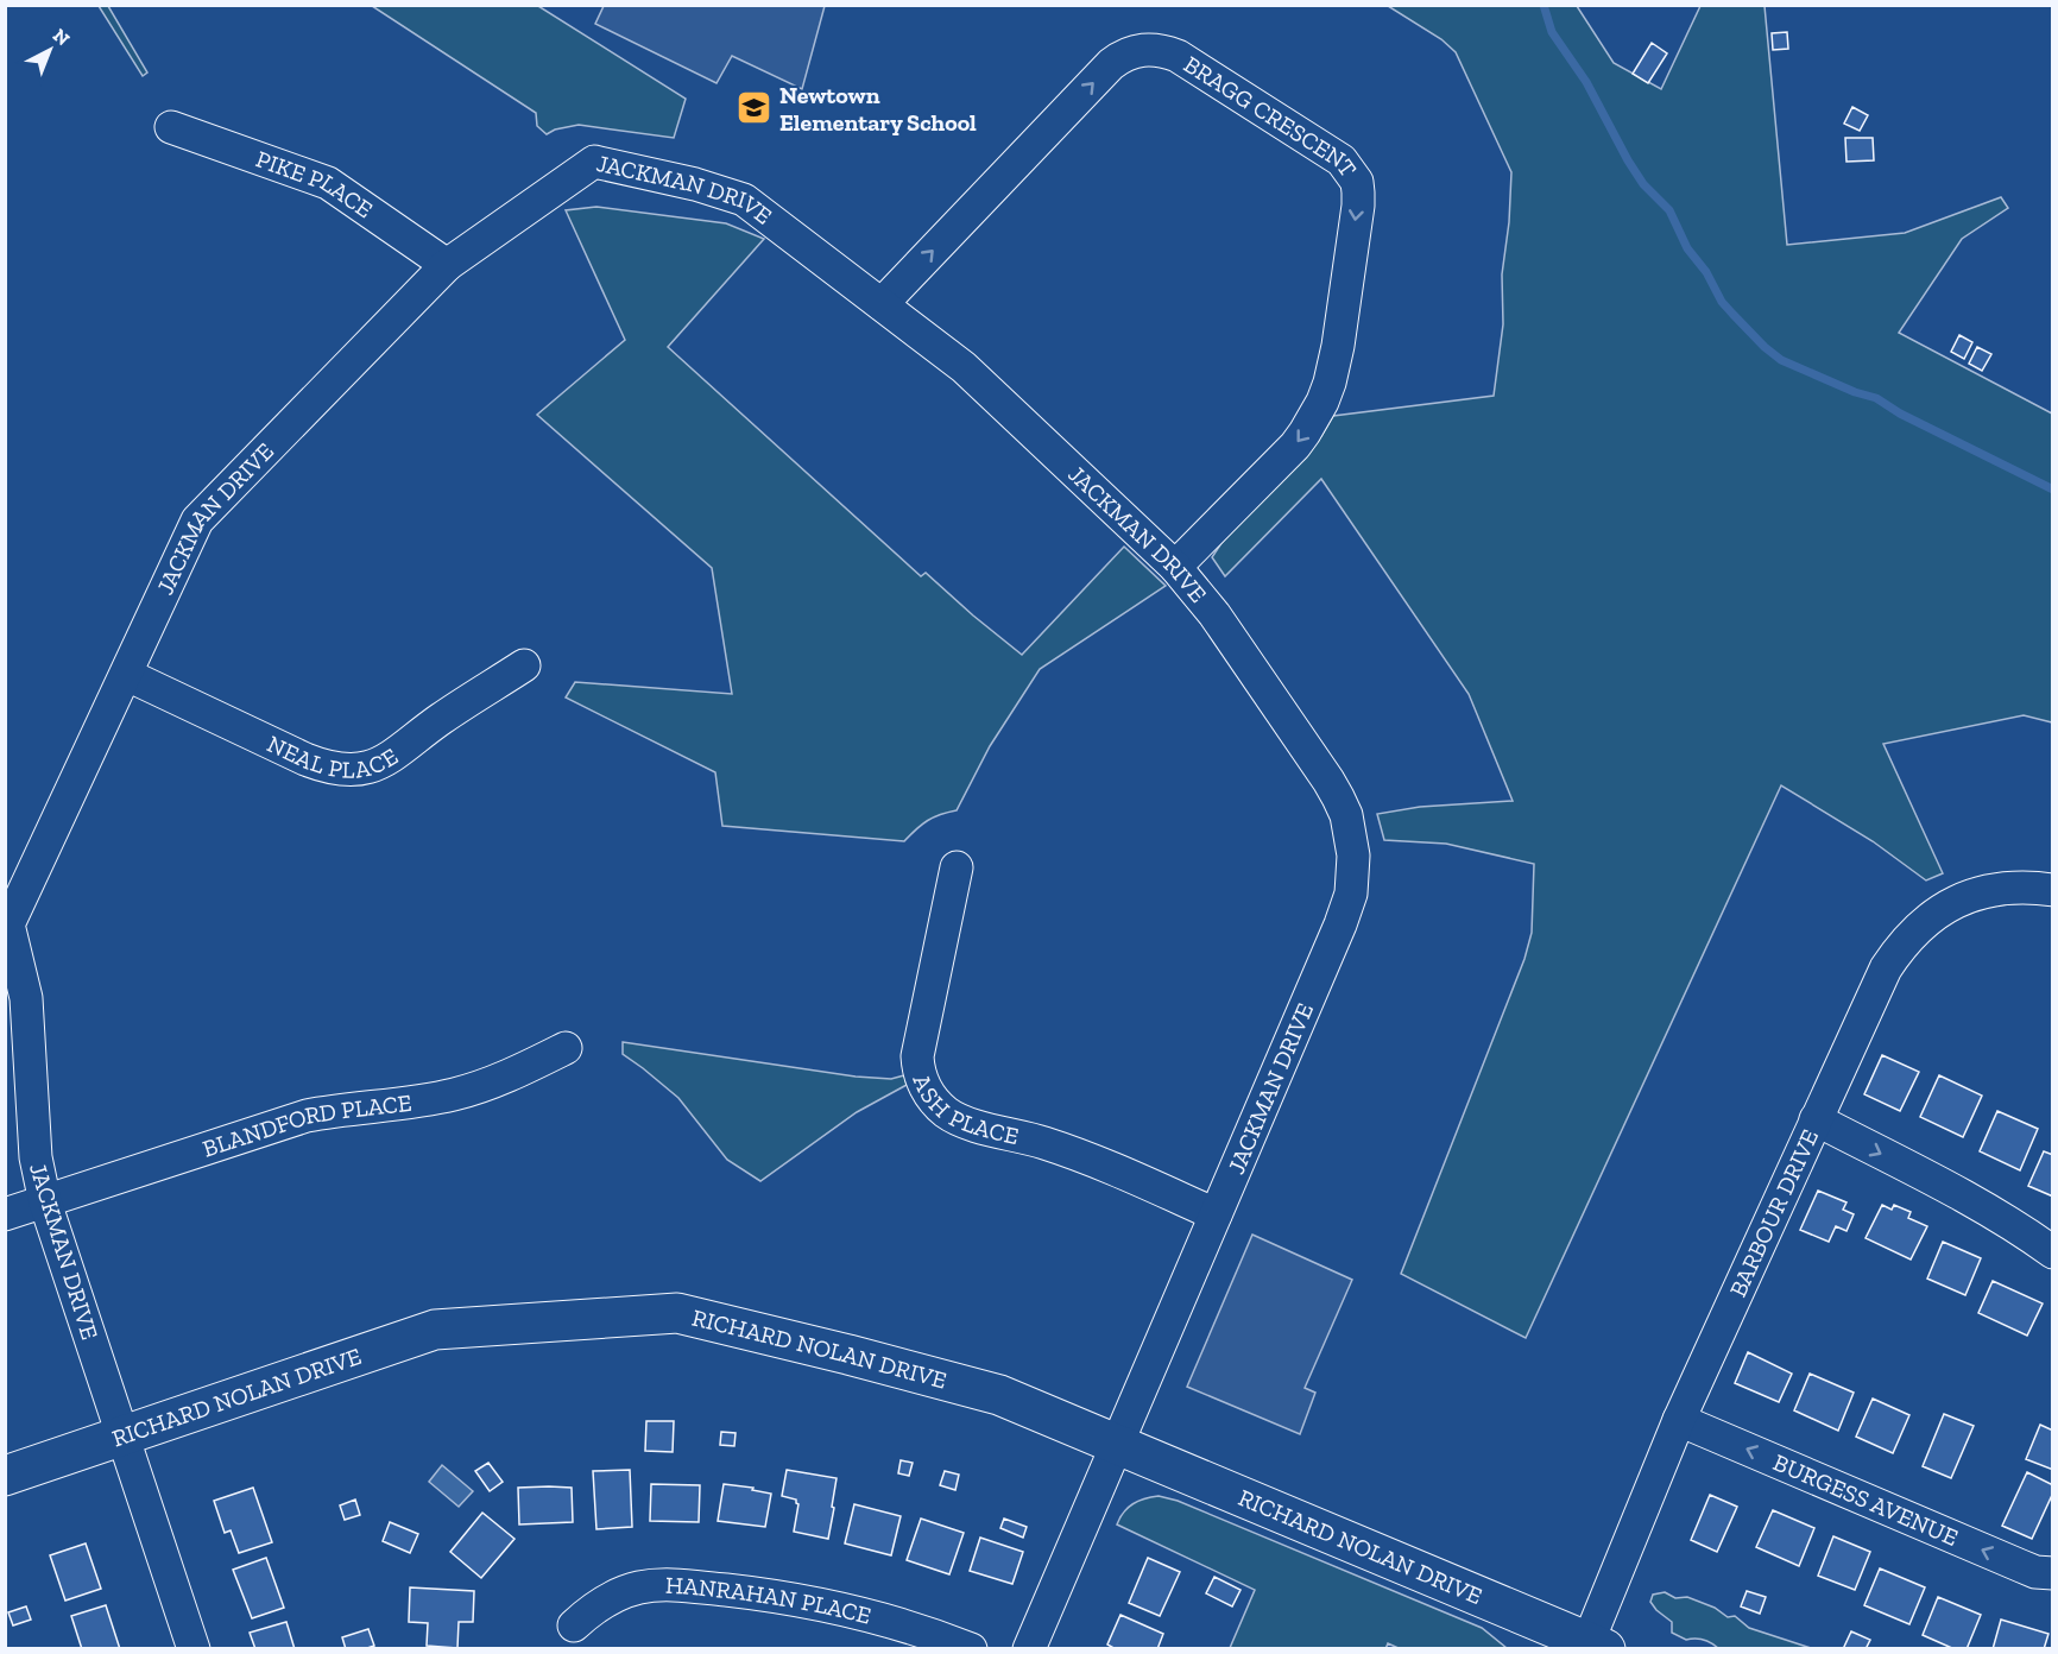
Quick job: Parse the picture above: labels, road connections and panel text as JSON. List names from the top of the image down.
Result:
{
  "streets": {
    "main road": ["RICHARD NOLAN DRIVE"],
    "street": [
      "BRAGG CRESCENT",
      "PIKE PLACE",
      "JACKMAN DRIVE",
      "NEAL PLACE",
      "ASH PLACE",
      "BLANDFORD PLACE",
      "BARBOUR DRIVE",
      "BURGESS AVENUE",
      "HANRAHAN PLACE"
    ]
  },
  "crossings": [
    ["BRAGG CRESCENT", "JACKMAN DRIVE"],
    ["PIKE PLACE", "JACKMAN DRIVE"],
    ["JACKMAN DRIVE", "NEAL PLACE"],
    ["JACKMAN DRIVE", "ASH PLACE"],
    ["JACKMAN DRIVE", "BLANDFORD PLACE"],
    ["JACKMAN DRIVE", "RICHARD NOLAN DRIVE"],
    ["BARBOUR DRIVE", "RICHARD NOLAN DRIVE"],
    ["BARBOUR DRIVE", "BURGESS AVENUE"]
  ],
  "one_way": ["BURGESS AVENUE"],
  "places": {
    "school or university": ["Newtown Elementary School"]
  },
  "north": "top right"
}
